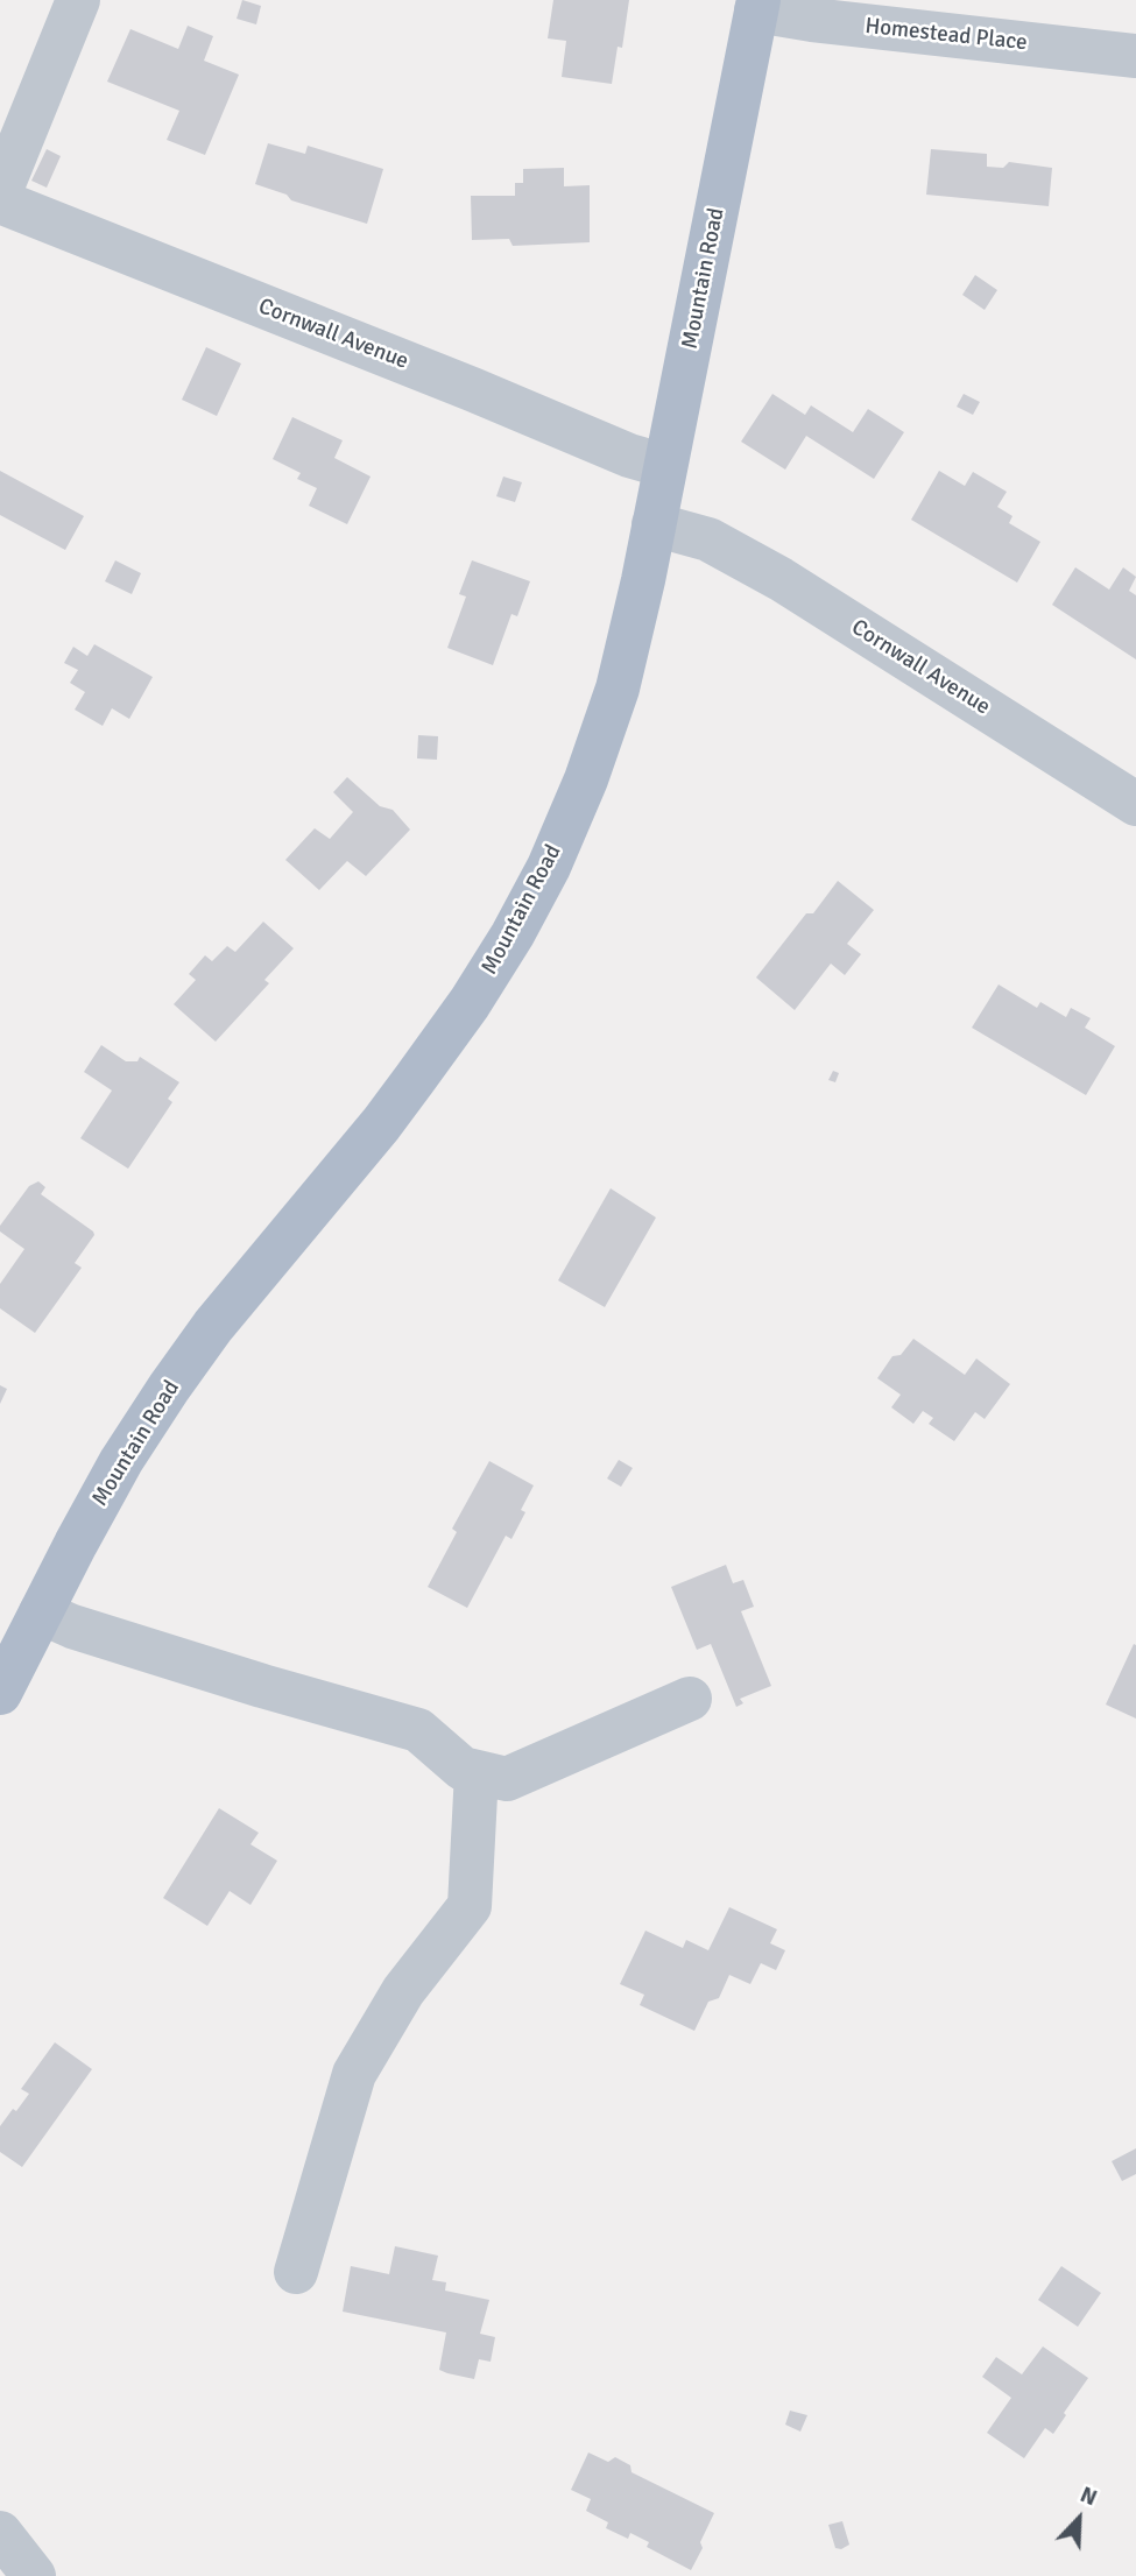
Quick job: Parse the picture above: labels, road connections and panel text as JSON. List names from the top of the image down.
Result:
{
  "streets": {
    "main road": ["Mountain Road"],
    "street": ["Homestead Place", "Cornwall Avenue"]
  },
  "crossings": [
    ["Homestead Place", "Mountain Road"],
    ["Mountain Road", "Cornwall Avenue"]
  ],
  "north": "top right"
}
